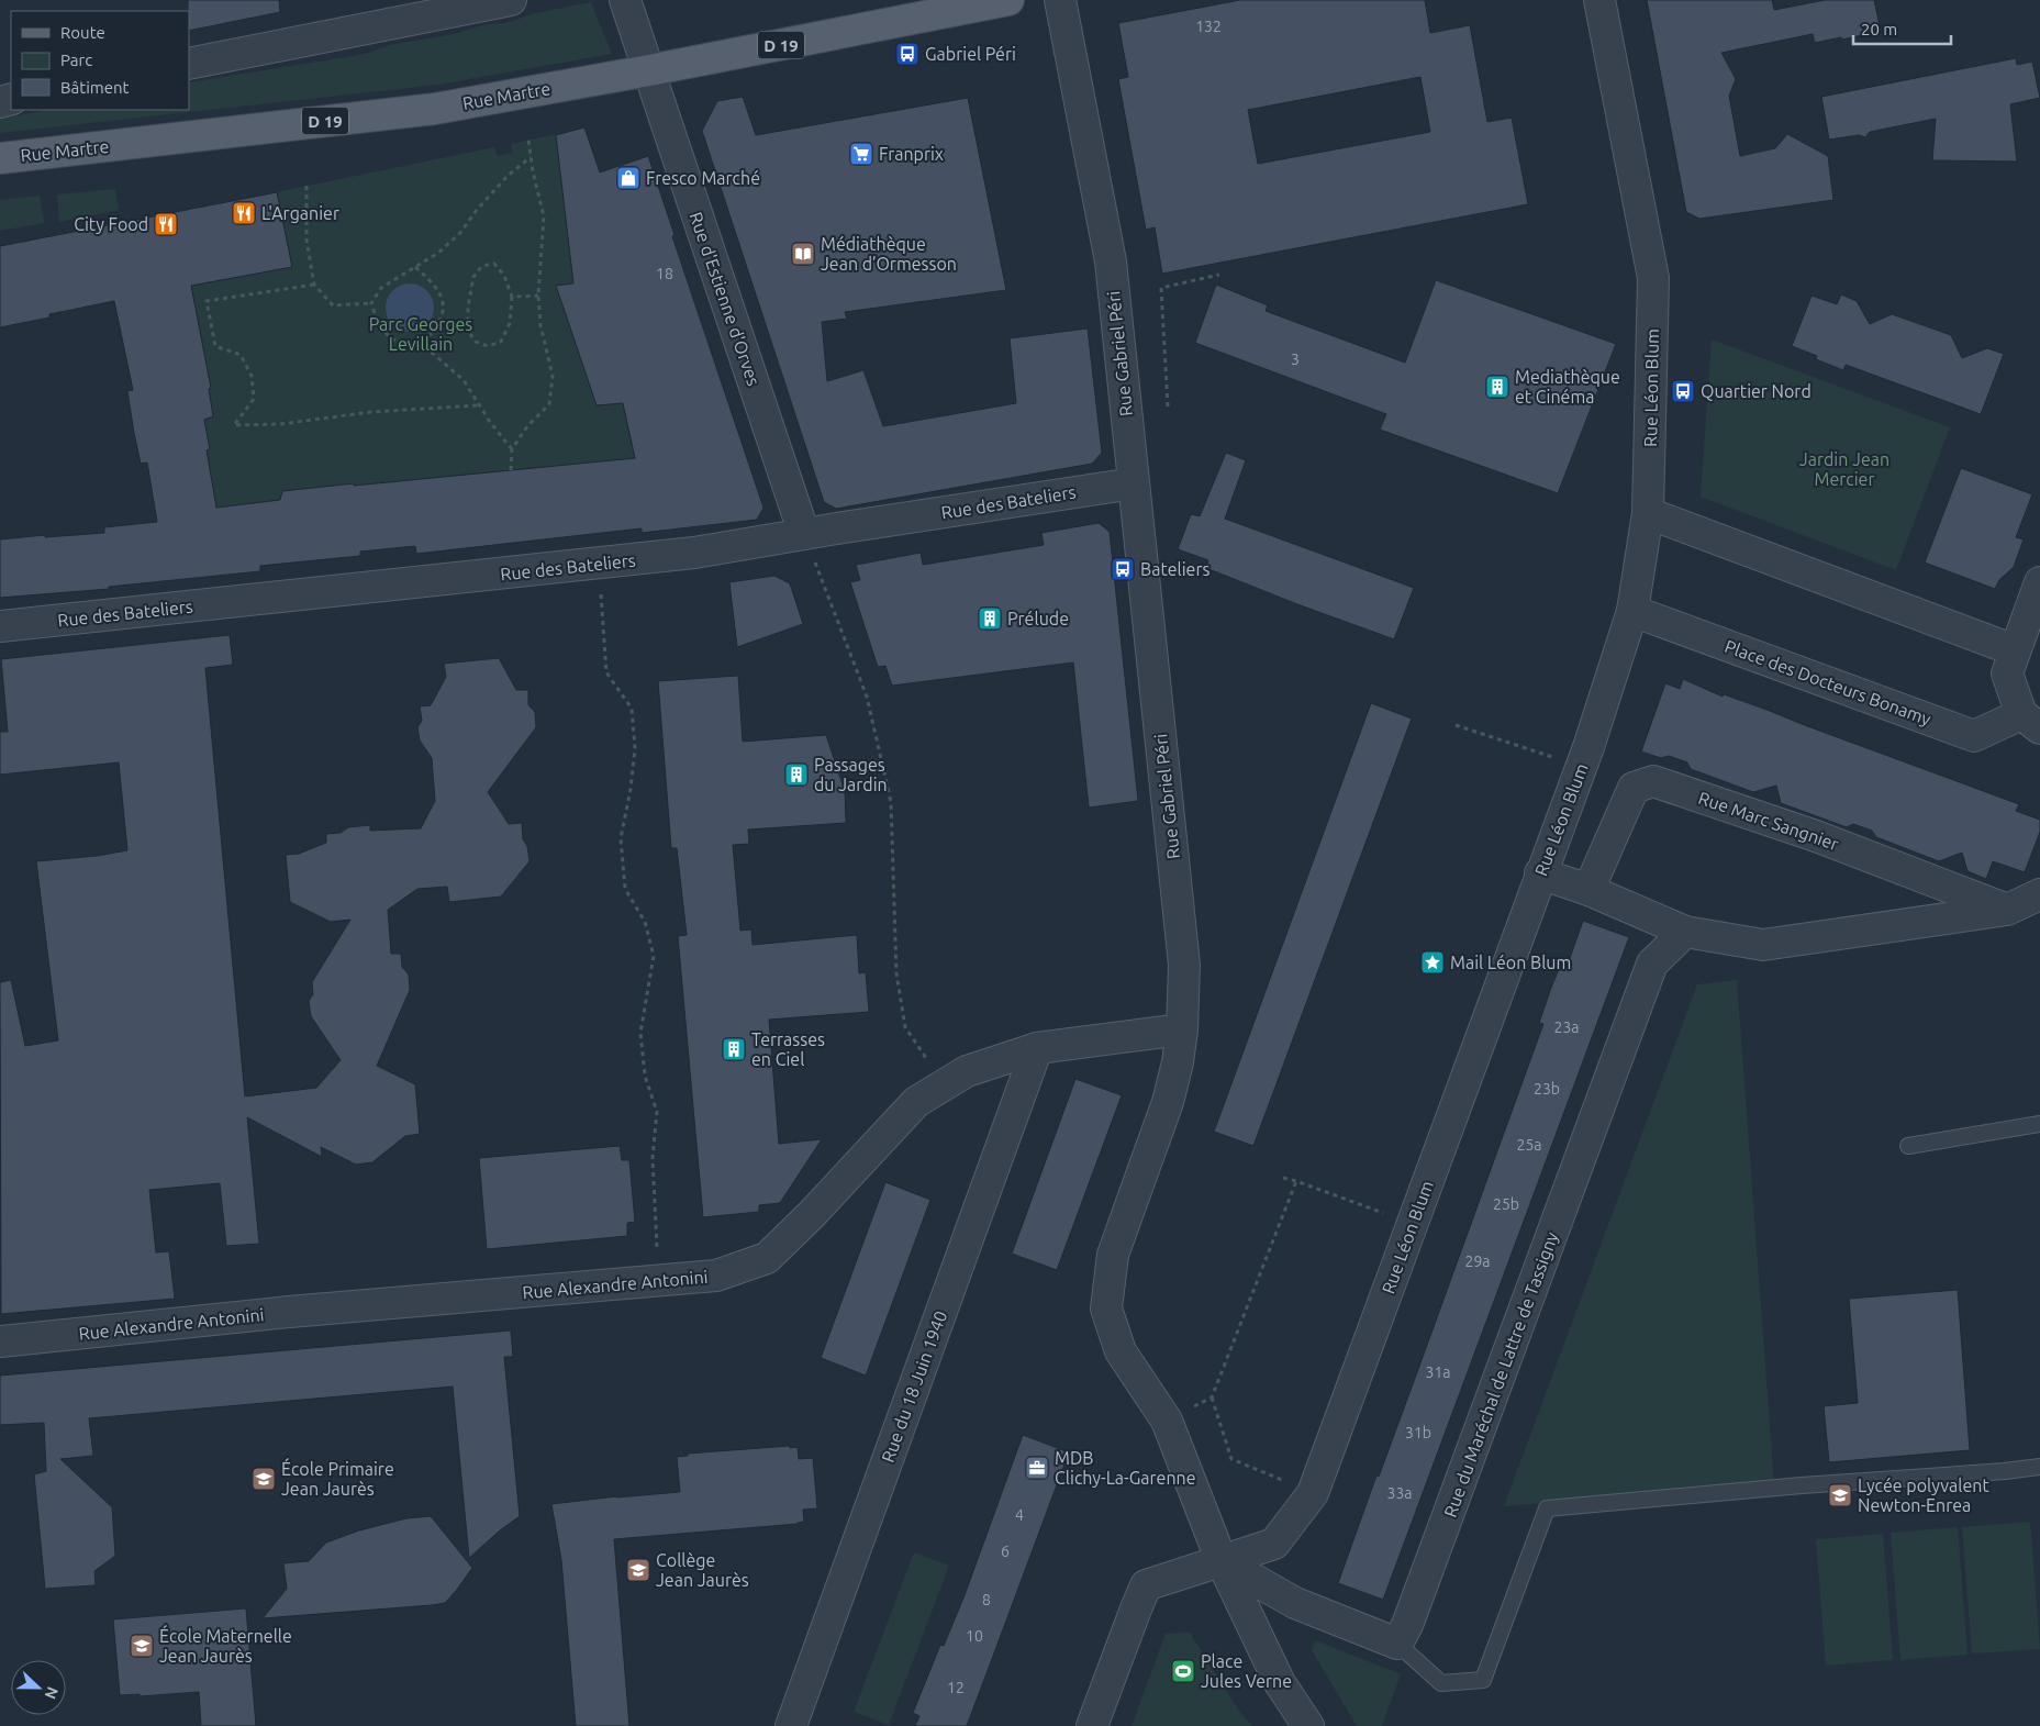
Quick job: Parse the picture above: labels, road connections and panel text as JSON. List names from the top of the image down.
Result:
{
  "streets": {
    "main road": ["D 19", "Rue Martre"],
    "street": [
      "Rue d'Estienne d'Orves",
      "Rue Gabriel Péri",
      "Rue Léon Blum",
      "Rue des Bateliers",
      "Place des Docteurs Bonamy",
      "Rue Marc Sangnier",
      "Rue Alexandre Antonini",
      "Rue du Maréchal de Lattre de Tassigny",
      "Rue du 18 Juin 1940"
    ]
  },
  "crossings": [
    ["Rue Martre", "Rue d'Estienne d'Orves"],
    ["Rue d'Estienne d'Orves", "Rue des Bateliers"],
    ["Rue Gabriel Péri", "Rue Léon Blum"],
    ["Rue Gabriel Péri", "Rue des Bateliers"],
    ["Rue Gabriel Péri", "Rue Alexandre Antonini"],
    ["Rue Léon Blum", "Place des Docteurs Bonamy"],
    ["Rue Alexandre Antonini", "Rue du 18 Juin 1940"]
  ],
  "parks": ["Parc Georges Levillain", "Jardin Jean Mercier"],
  "places": {
    "bus stop": ["Gabriel Péri", "Quartier Nord", "Bateliers"],
    "supermarket": ["Franprix"],
    "shop": ["Fresco Marché"],
    "restaurant": ["L'Arganier", "City Food"],
    "library": ["Médiathèque Jean d’Ormesson"],
    "building": [
      "Mediathèque et Cinéma",
      "Prélude",
      "Passages du Jardin",
      "Terrasses en Ciel"
    ],
    "place": ["Mail Léon Blum"],
    "office": ["MDB Clichy-La-Garenne"],
    "school or university": [
      "École Primaire Jean Jaurès",
      "Lycée polyvalent Newton-Enrea",
      "Collège Jean Jaurès",
      "École Maternelle Jean Jaurès"
    ],
    "sports": ["Place Jules Verne"]
  },
  "house_numbers": [
    "132",
    "18",
    "3",
    "23a",
    "23b",
    "25a",
    "25b",
    "29a",
    "31a",
    "31b",
    "33a",
    "4",
    "6",
    "8",
    "10",
    "12"
  ],
  "legend": ["Route", "Parc", "Bâtiment"],
  "scale_bar": "20 m",
  "north": "right"
}
